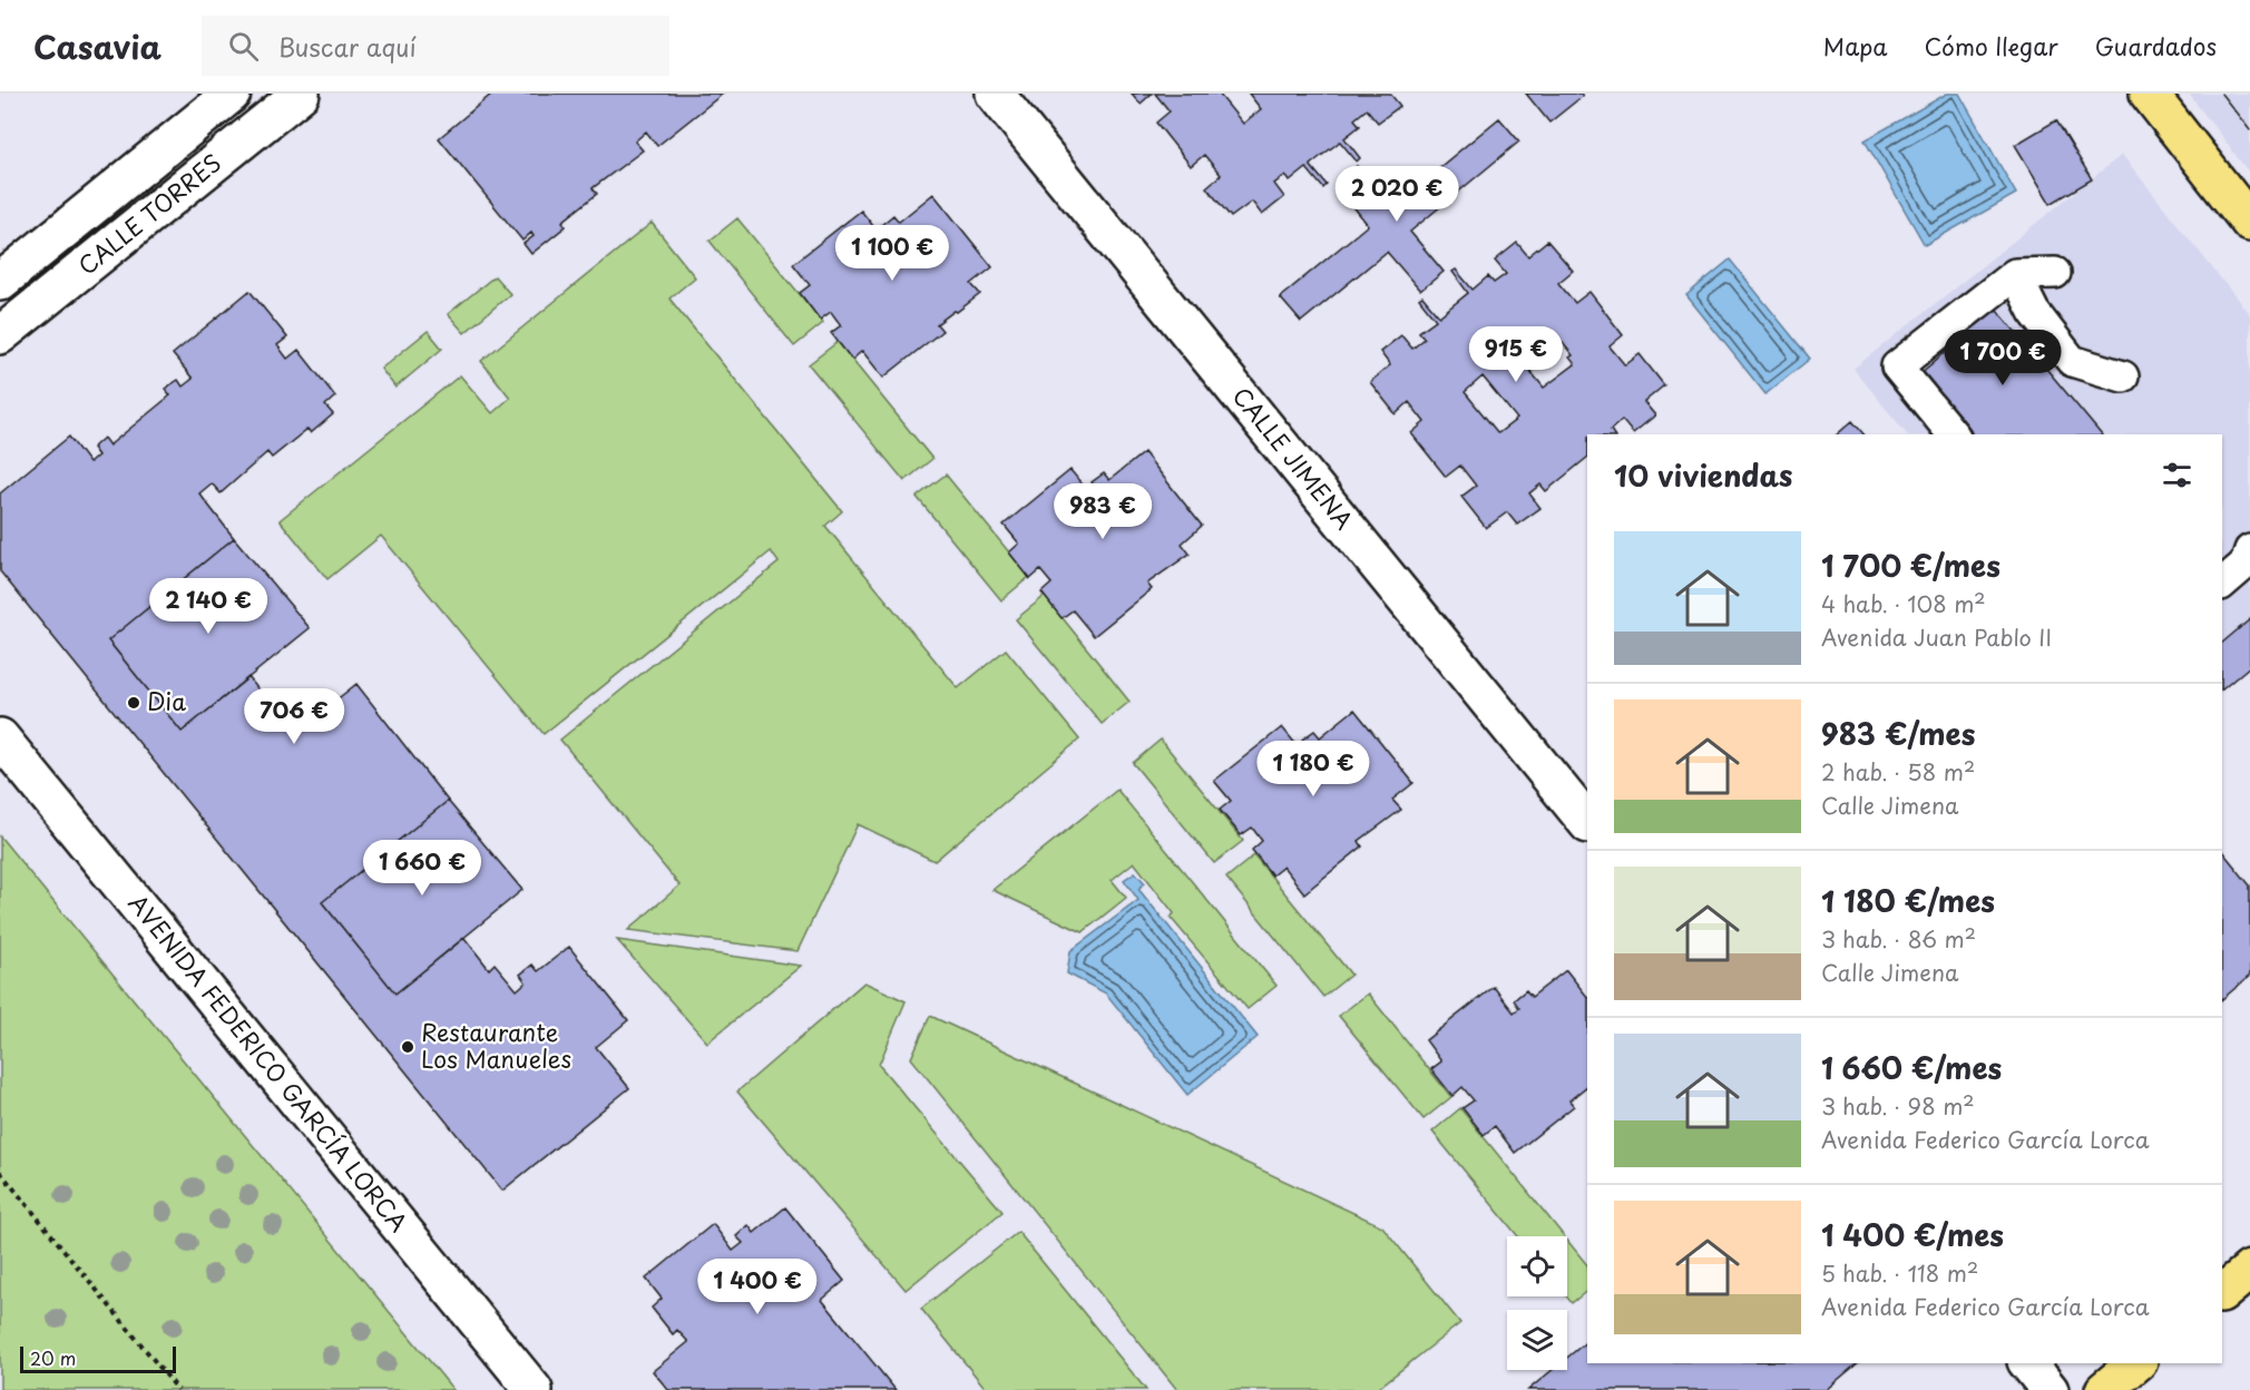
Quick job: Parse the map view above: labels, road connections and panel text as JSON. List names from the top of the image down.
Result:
{
  "streets": {
    "street": ["CALLE TORRES", "CALLE JIMENA", "AVENIDA FEDERICO GARCÍA LORCA"]
  },
  "places": ["Dia", "Restaurante Los Manueles"],
  "scale_bar": "20 m",
  "page": {
    "header": "Casavia",
    "search": "Buscar aquí",
    "nav": ["Mapa", "Cómo llegar", "Guardados"],
    "price": [
      "2 020 €",
      "1 100 €",
      "915 €",
      "1 700 €",
      "983 €",
      "2 140 €",
      "706 €",
      "1 180 €",
      "1 660 €",
      "1 400 €"
    ],
    "heading": "10 viviendas",
    "list": [
      {
        "name": "1 700 €/mes",
        "note": "4 hab. · 108 m² · Avenida Juan Pablo II"
      },
      {
        "name": "983 €/mes",
        "note": "2 hab. · 58 m² · Calle Jimena"
      },
      {
        "name": "1 180 €/mes",
        "note": "3 hab. · 86 m² · Calle Jimena"
      },
      {
        "name": "1 660 €/mes",
        "note": "3 hab. · 98 m² · Avenida Federico García Lorca"
      },
      {
        "name": "1 400 €/mes",
        "note": "5 hab. · 118 m² · Avenida Federico García Lorca"
      }
    ],
    "scale": "20 m"
  }
}
